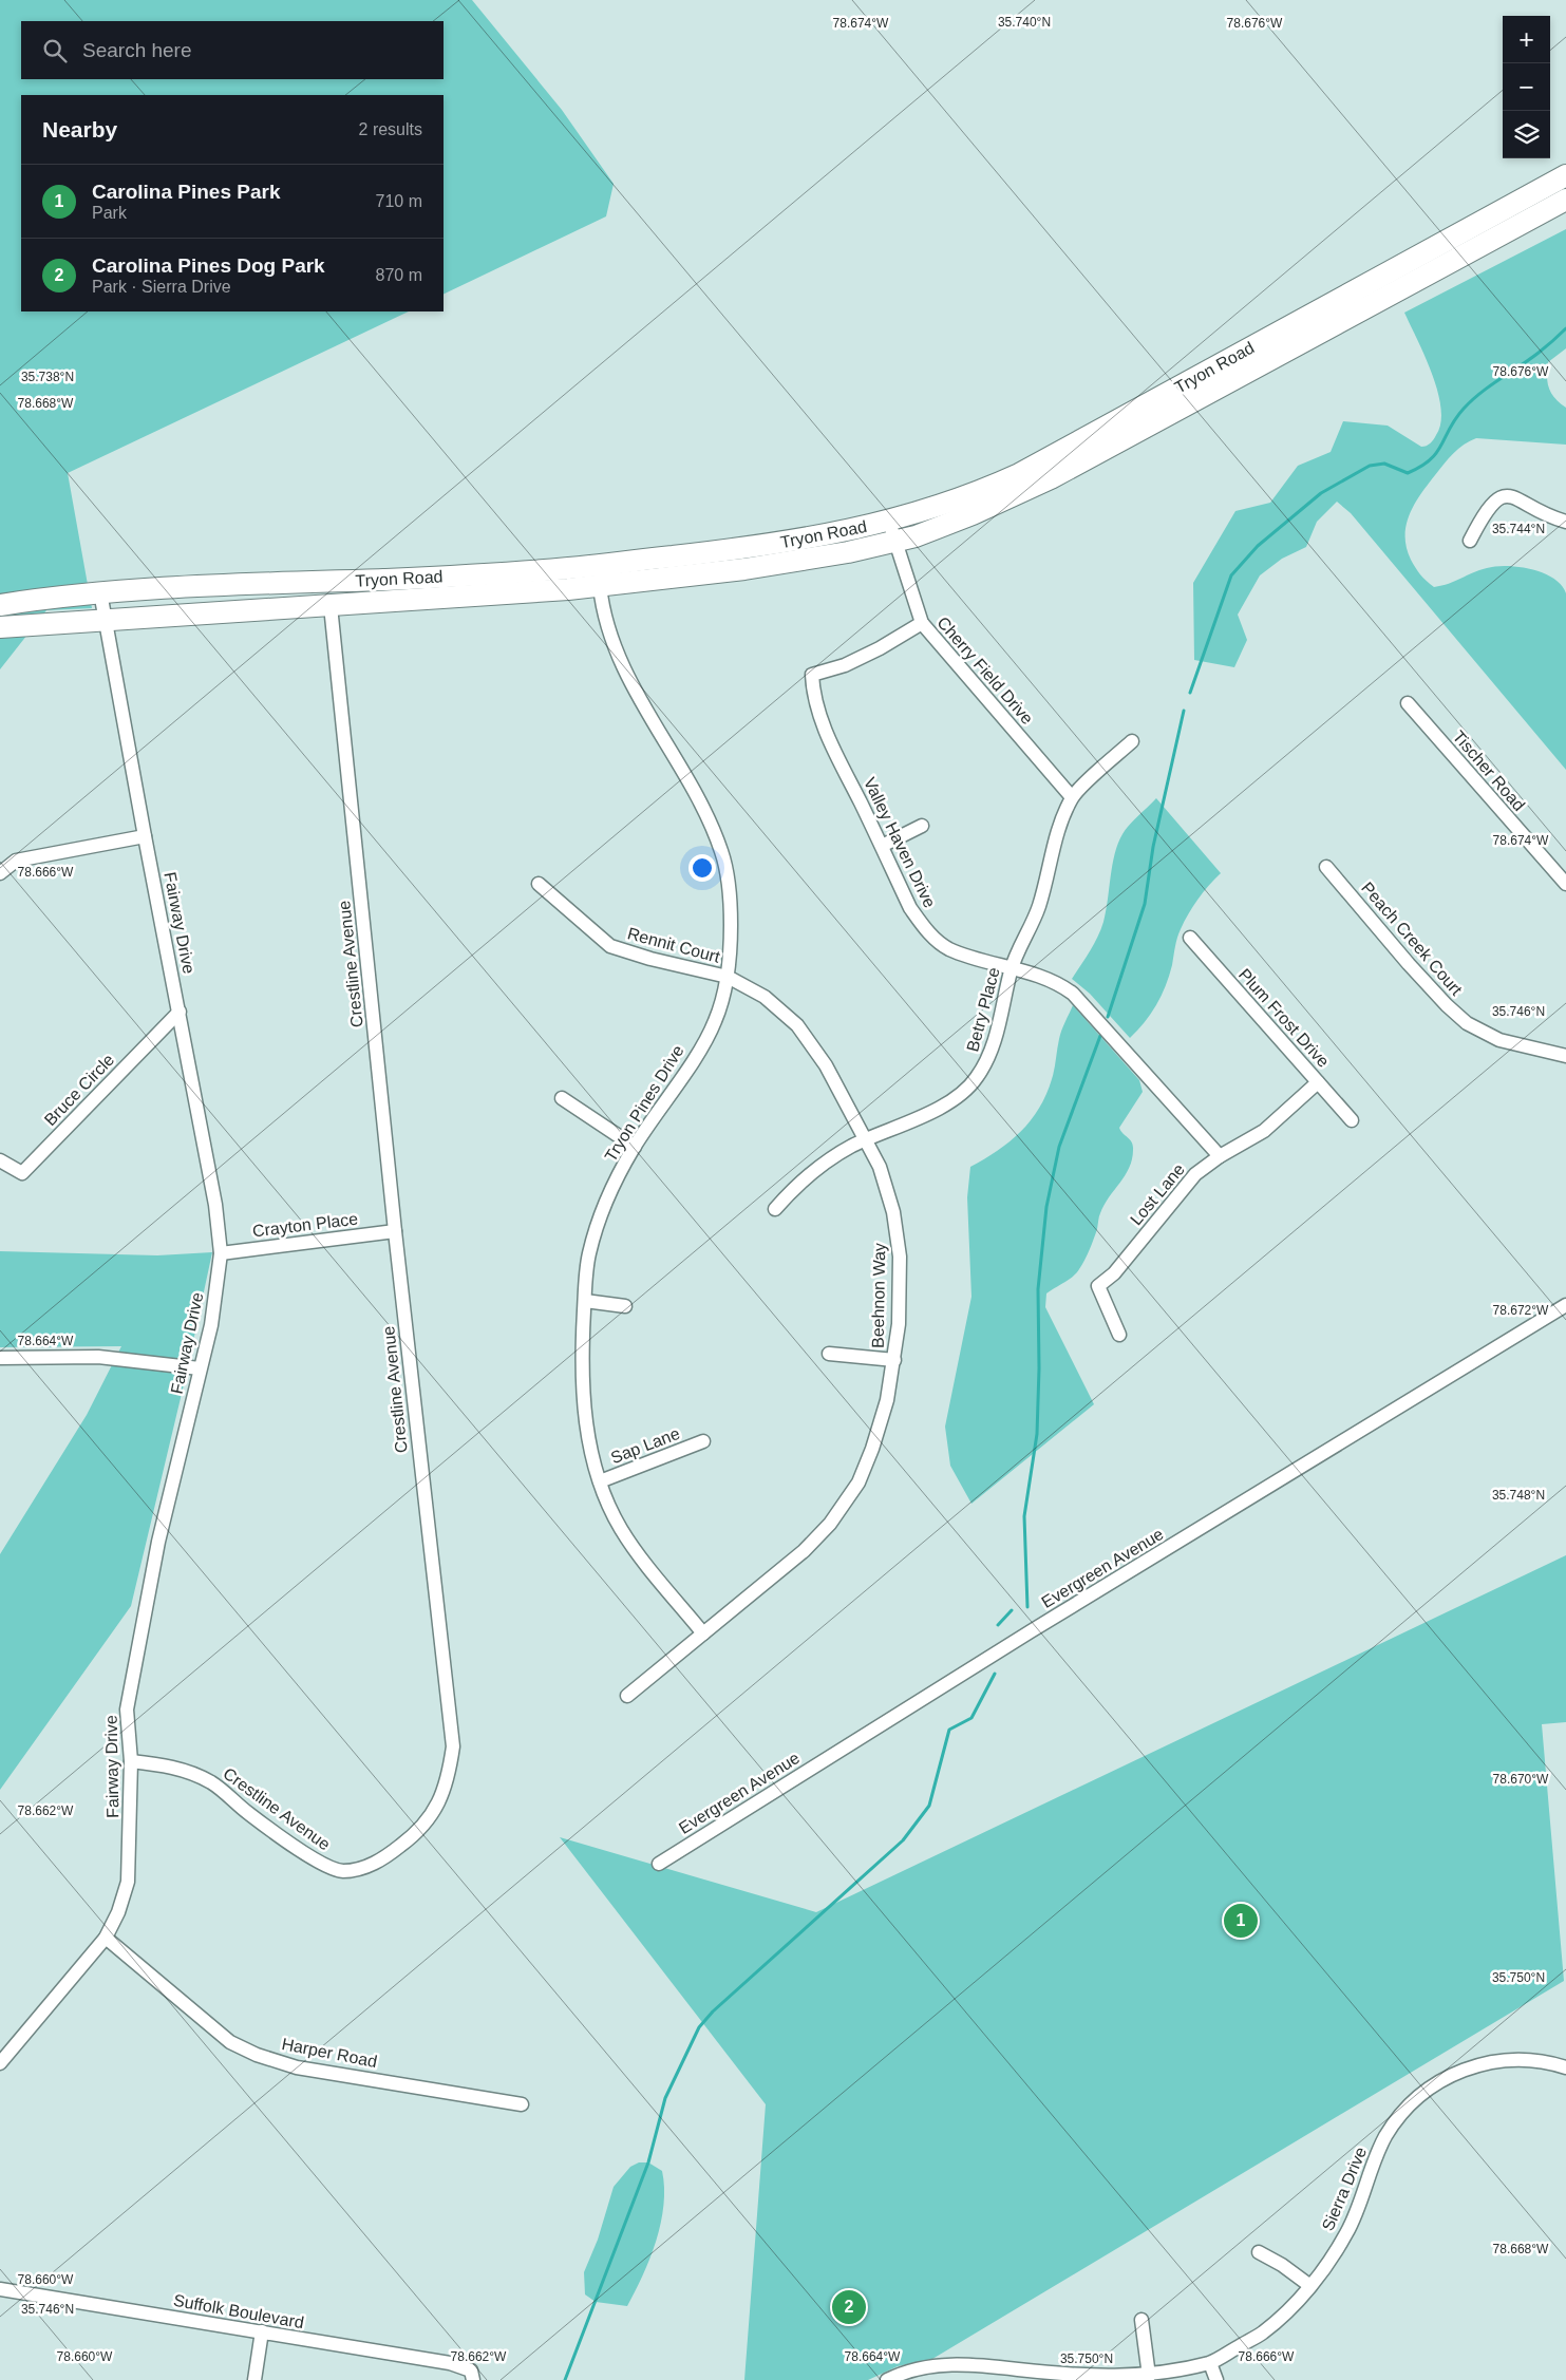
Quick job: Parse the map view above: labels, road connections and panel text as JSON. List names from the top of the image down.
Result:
{
  "streets": {
    "main road": ["Tryon Road"],
    "street": [
      "Cherry Field Drive",
      "Tischer Road",
      "Valley Haven Drive",
      "Fairway Drive",
      "Peach Creek Court",
      "Rennit Court",
      "Crestline Avenue",
      "Betry Place",
      "Plum Frost Drive",
      "Bruce Circle",
      "Tryon Pines Drive",
      "Lost Lane",
      "Crayton Place",
      "Beehnon Way",
      "Sap Lane",
      "Evergreen Avenue",
      "Harper Road",
      "Sierra Drive",
      "Suffolk Boulevard"
    ]
  },
  "crossings": [
    ["Tryon Road", "Cherry Field Drive"],
    ["Tryon Road", "Fairway Drive"],
    ["Tryon Road", "Crestline Avenue"],
    ["Tryon Road", "Tryon Pines Drive"],
    ["Cherry Field Drive", "Valley Haven Drive"],
    ["Cherry Field Drive", "Betry Place"],
    ["Valley Haven Drive", "Betry Place"],
    ["Valley Haven Drive", "Lost Lane"],
    ["Fairway Drive", "Crestline Avenue"],
    ["Fairway Drive", "Bruce Circle"],
    ["Fairway Drive", "Crayton Place"],
    ["Fairway Drive", "Harper Road"],
    ["Rennit Court", "Tryon Pines Drive"],
    ["Rennit Court", "Beehnon Way"],
    ["Crestline Avenue", "Crayton Place"],
    ["Betry Place", "Beehnon Way"],
    ["Plum Frost Drive", "Lost Lane"],
    ["Tryon Pines Drive", "Beehnon Way"],
    ["Tryon Pines Drive", "Sap Lane"]
  ],
  "page": {
    "map_buttons": ["+", "−"],
    "search": "Search here",
    "heading": ["Nearby", "2 results"],
    "list": [
      {
        "mark": "1",
        "name": "Carolina Pines Park",
        "note": "Park",
        "value": "710 m"
      },
      {
        "mark": "2",
        "name": "Carolina Pines Dog Park",
        "note": "Park · Sierra Drive",
        "value": "870 m"
      }
    ],
    "pins": ["1", "2"]
  },
  "coordinates": [
    "35.740°N",
    "78.676°W",
    "78.674°W",
    "35.738°N",
    "78.668°W",
    "35.744°N",
    "78.666°W",
    "35.746°N",
    "78.672°W",
    "78.664°W",
    "35.748°N",
    "78.670°W",
    "78.662°W",
    "35.750°N",
    "78.660°W"
  ]
}
